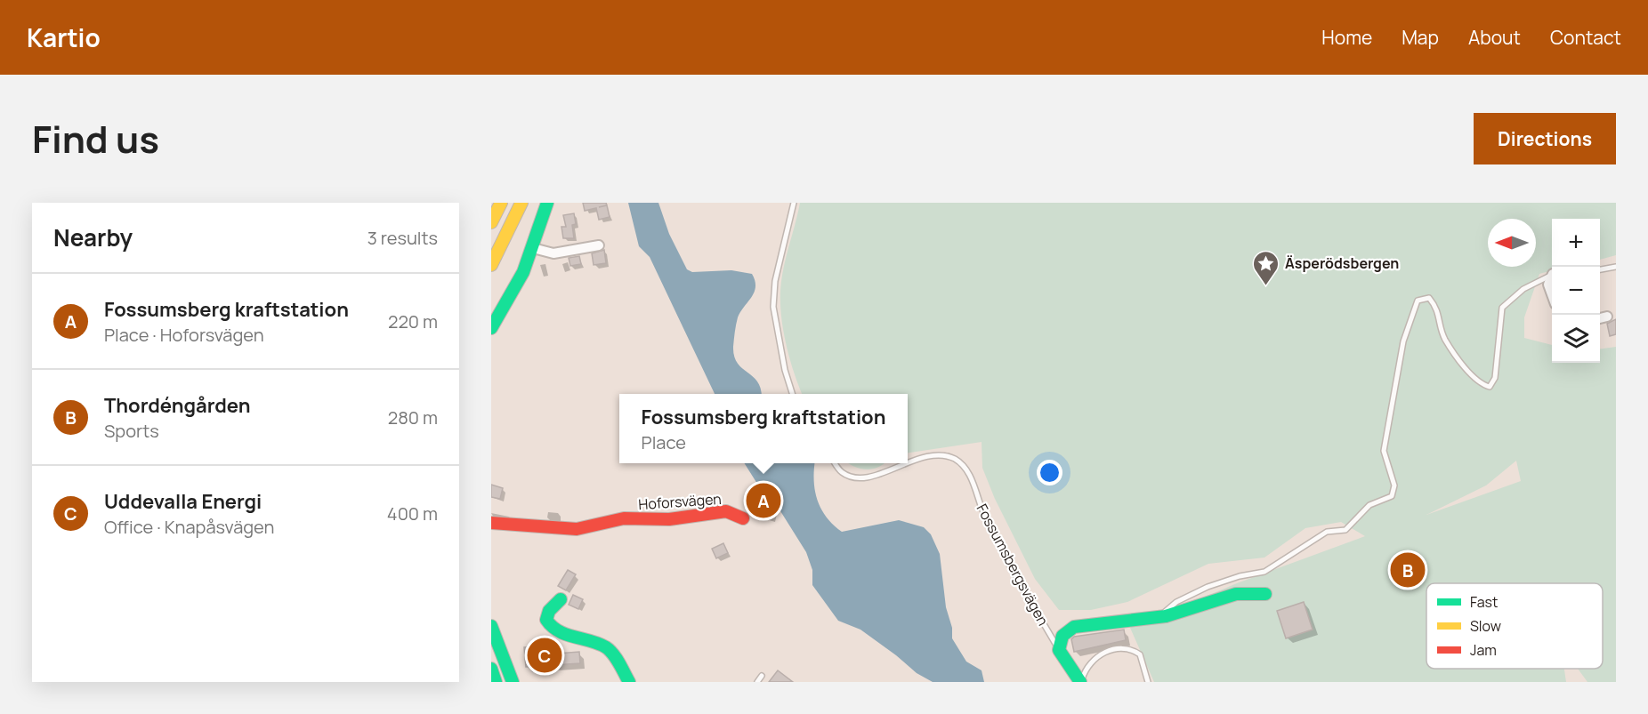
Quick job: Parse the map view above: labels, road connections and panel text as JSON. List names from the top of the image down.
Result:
{
  "streets": {
    "main road": ["Hoforsvägen"],
    "lane": ["Fossumsbergsvägen"]
  },
  "places": {
    "place": ["Äsperödsbergen"]
  },
  "legend": ["Fast", "Slow", "Jam"],
  "north": "left",
  "page": {
    "header": "Kartio",
    "nav": [
      "Home",
      "Map",
      "About",
      "Contact"
    ],
    "title": "Find us",
    "buttons": "Directions",
    "heading": ["Nearby", "3 results"],
    "map_buttons": ["+", "−"],
    "list": [
      {
        "mark": "A",
        "name": "Fossumsberg kraftstation",
        "note": "Place · Hoforsvägen",
        "value": "220 m"
      },
      {
        "mark": "B",
        "name": "Thordéngården",
        "note": "Sports",
        "value": "280 m"
      },
      {
        "mark": "C",
        "name": "Uddevalla Energi",
        "note": "Office · Knapåsvägen",
        "value": "400 m"
      }
    ],
    "popup": ["Fossumsberg kraftstation", "Place"],
    "pins": ["A", "B", "C"]
  }
}
